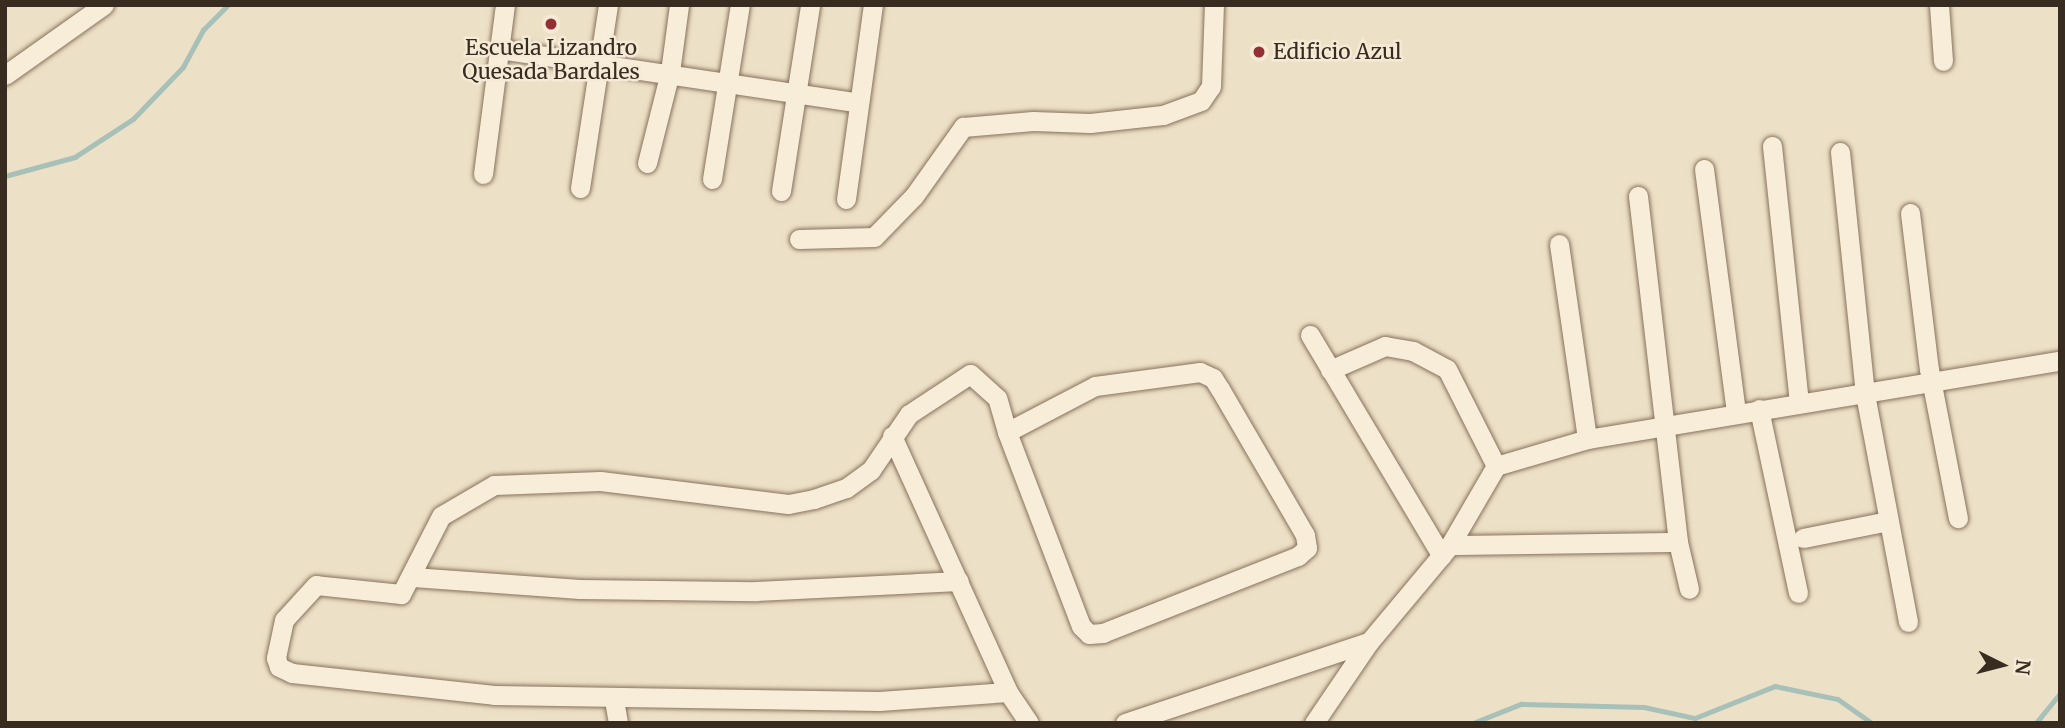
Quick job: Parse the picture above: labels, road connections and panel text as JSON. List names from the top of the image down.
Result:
{
  "places": ["Escuela Lizandro Quesada Bardales", "Edificio Azul"],
  "north": "right"
}
